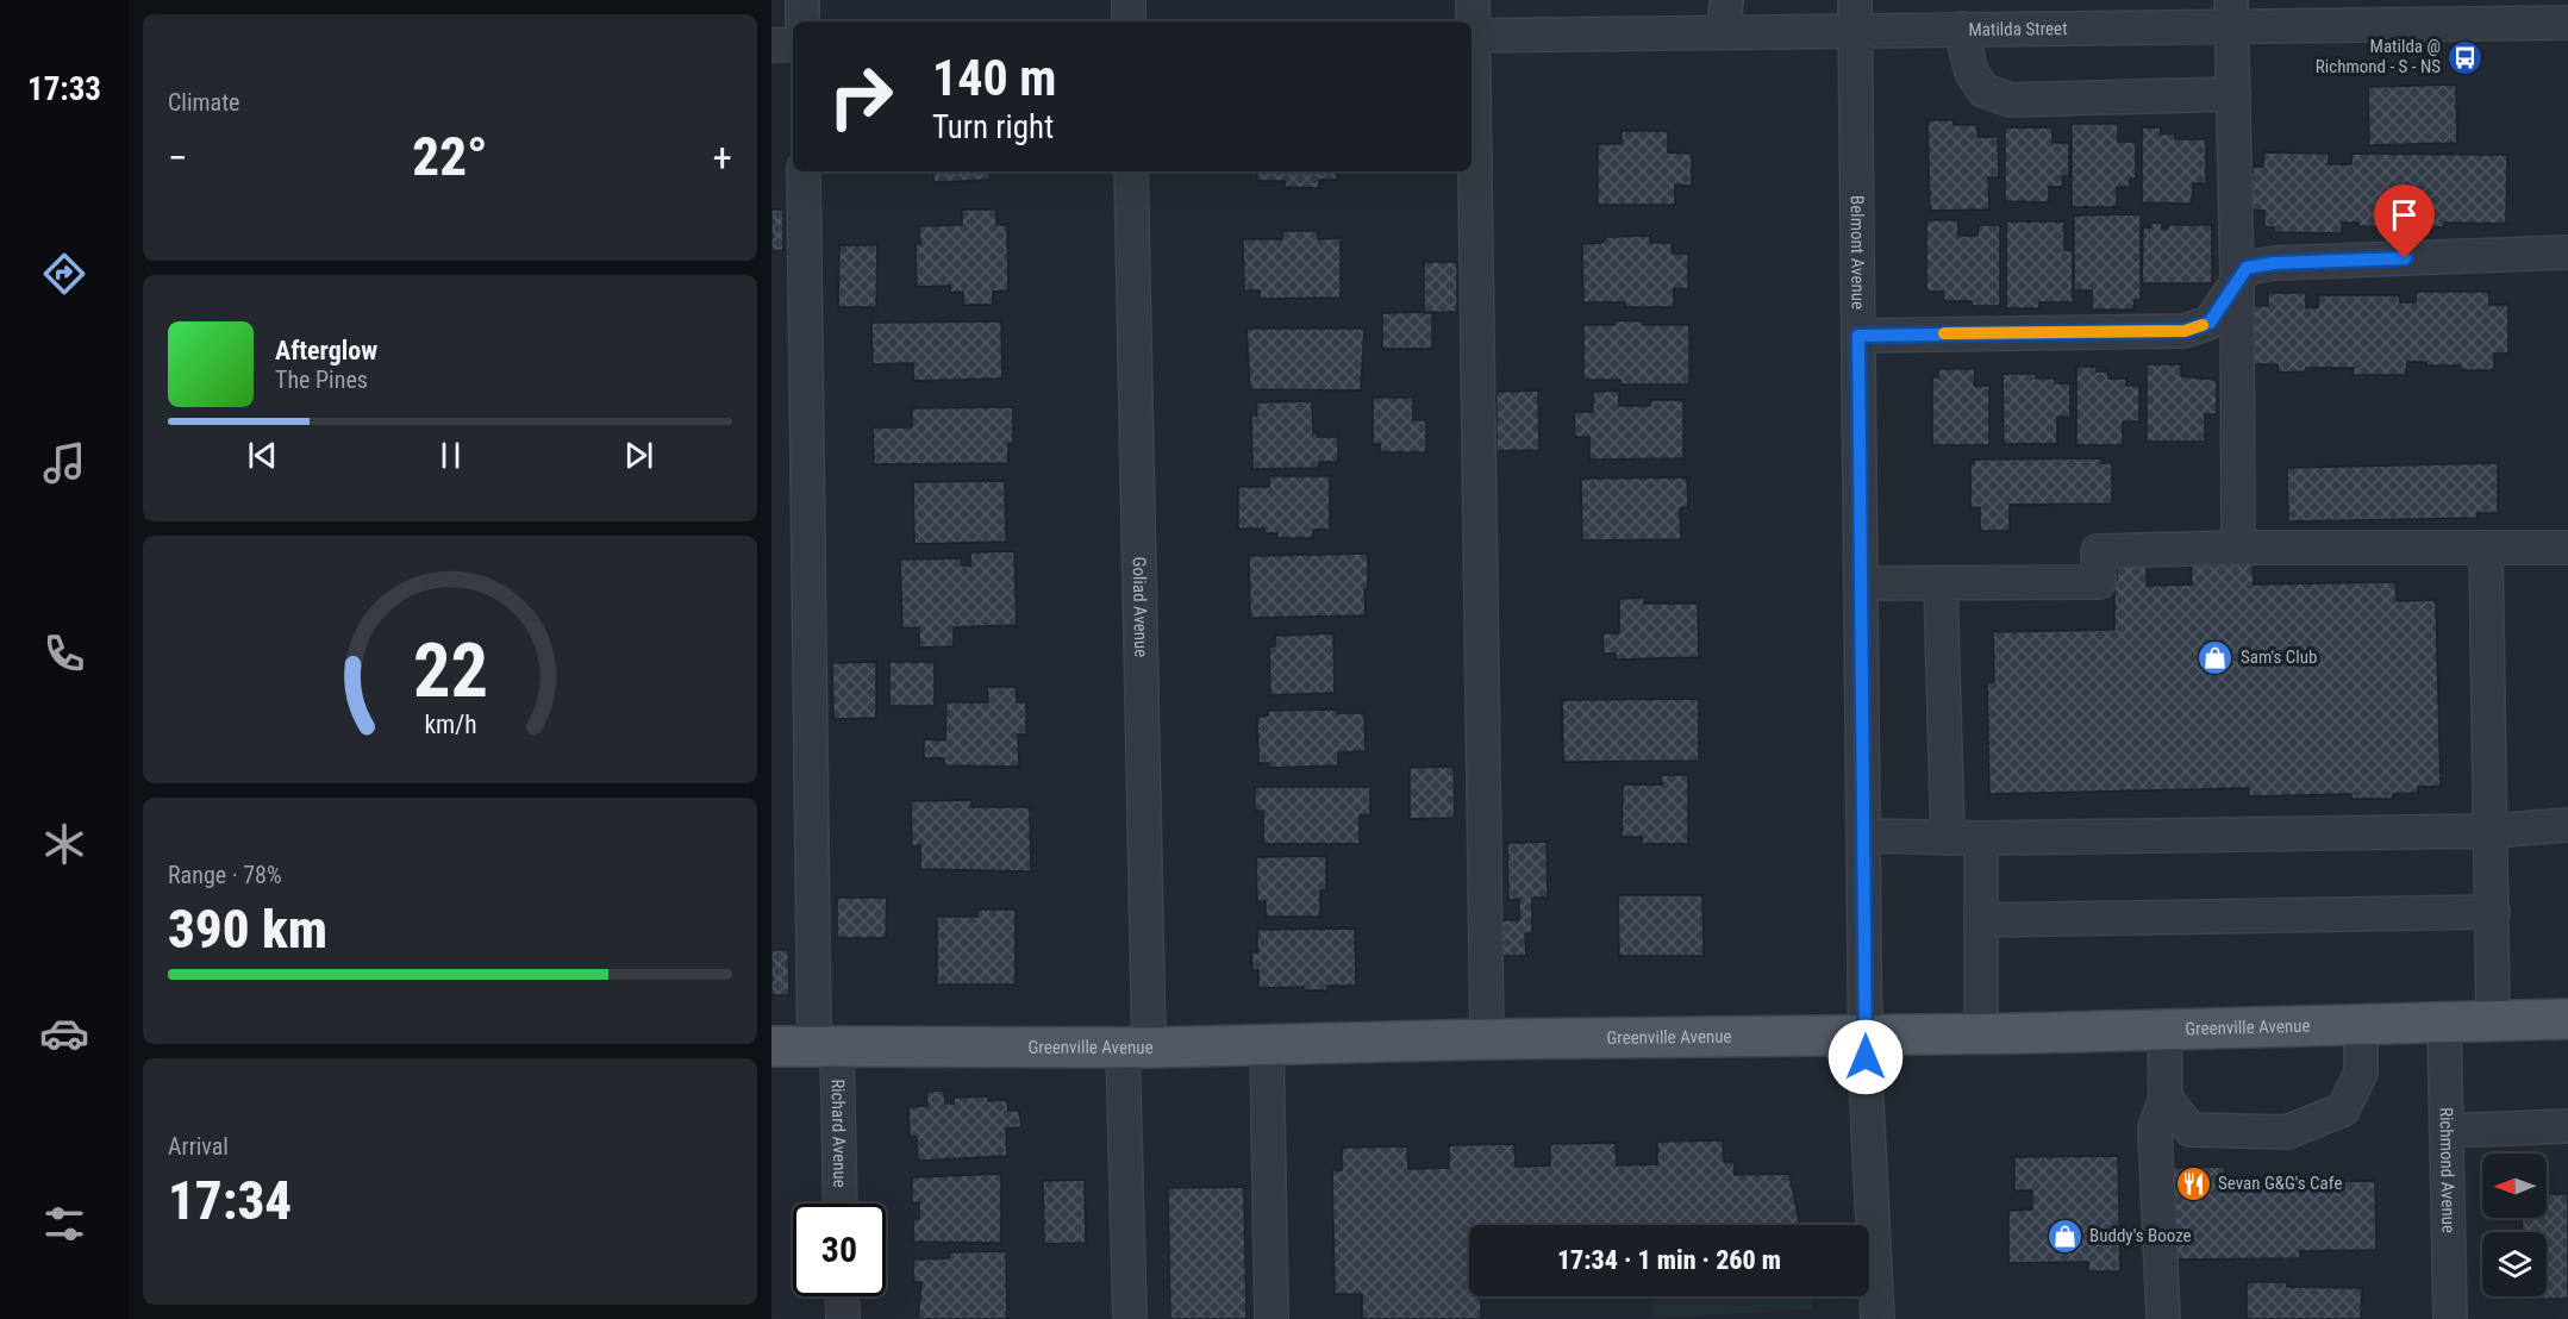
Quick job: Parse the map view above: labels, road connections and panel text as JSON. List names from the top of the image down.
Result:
{
  "streets": {
    "main road": ["Greenville Avenue"],
    "street": [
      "Matilda Street",
      "Belmont Avenue",
      "Goliad Avenue",
      "Richard Avenue",
      "Richmond Avenue"
    ]
  },
  "crossings": [
    ["Matilda Street", "Belmont Avenue"],
    ["Belmont Avenue", "Greenville Avenue"],
    ["Goliad Avenue", "Greenville Avenue"],
    ["Greenville Avenue", "Richard Avenue"],
    ["Greenville Avenue", "Richmond Avenue"]
  ],
  "places": {
    "bus stop": ["Matilda @ Richmond - S - NS"],
    "shop": ["Sam's Club", "Buddy's Booze"],
    "restaurant": ["Sevan G&G's Cafe"]
  },
  "north": "left",
  "page": {
    "tabs": "17:33",
    "tile": [
      "Climate",
      ["Range · 78%", "390 km"],
      ["Arrival", "17:34"]
    ],
    "turn": ["140 m", "Turn right"],
    "heat": ["−", "22°", "+"],
    "song": ["Afterglow", "The Pines"],
    "limit": "30",
    "trip": "17:34 · 1 min · 260 m",
    "gauge": ["22", "km/h"]
  }
}
